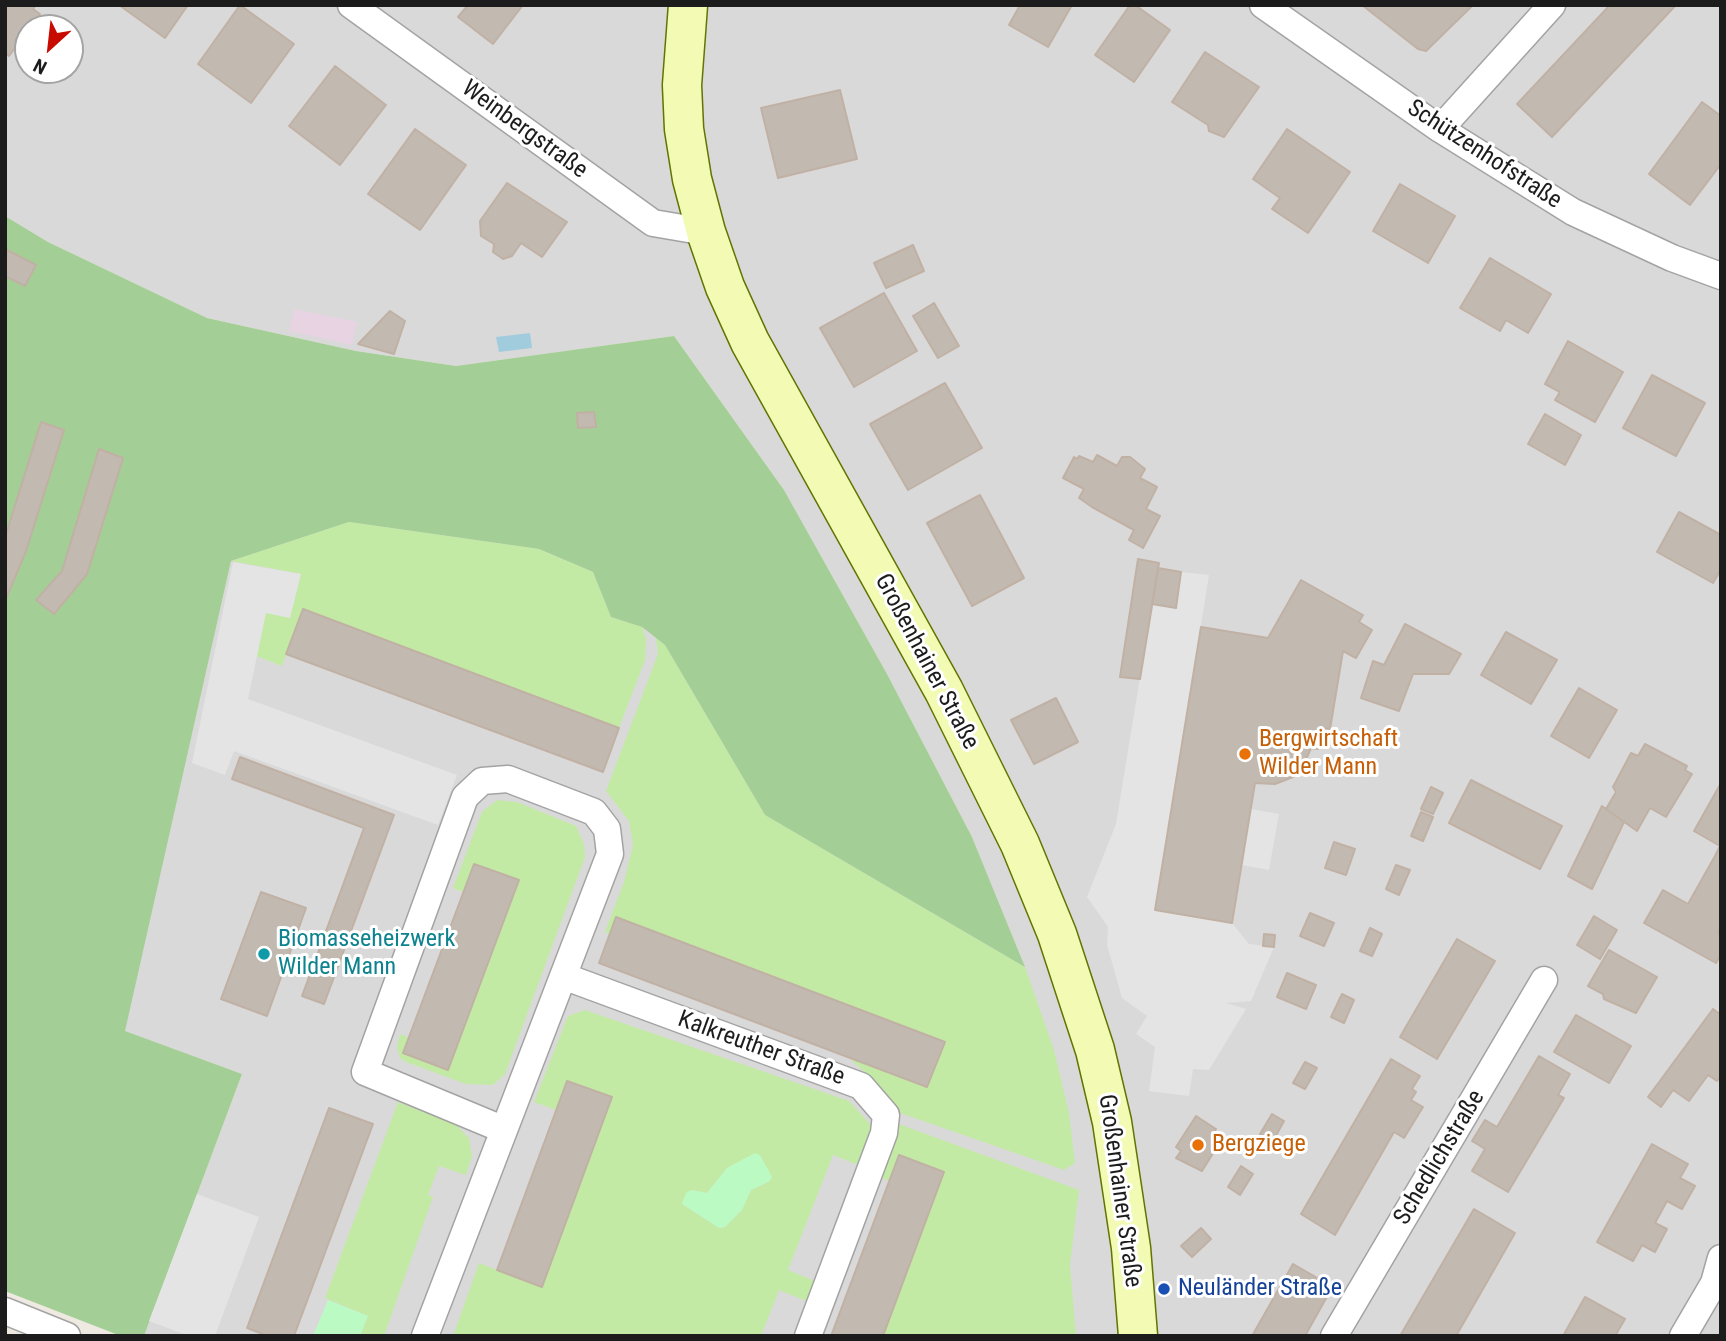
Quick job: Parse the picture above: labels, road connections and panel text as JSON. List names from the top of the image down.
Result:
{
  "streets": {
    "main road": ["Großenhainer Straße"],
    "street": [
      "Weinbergstraße",
      "Schützenhofstraße",
      "Kalkreuther Straße",
      "Schedlichstraße"
    ]
  },
  "crossings": [
    ["Weinbergstraße", "Großenhainer Straße"]
  ],
  "places": [
    "Bergwirtschaft Wilder Mann",
    "Biomasseheizwerk Wilder Mann",
    "Bergziege",
    "Neuländer Straße"
  ],
  "north": "bottom left"
}
